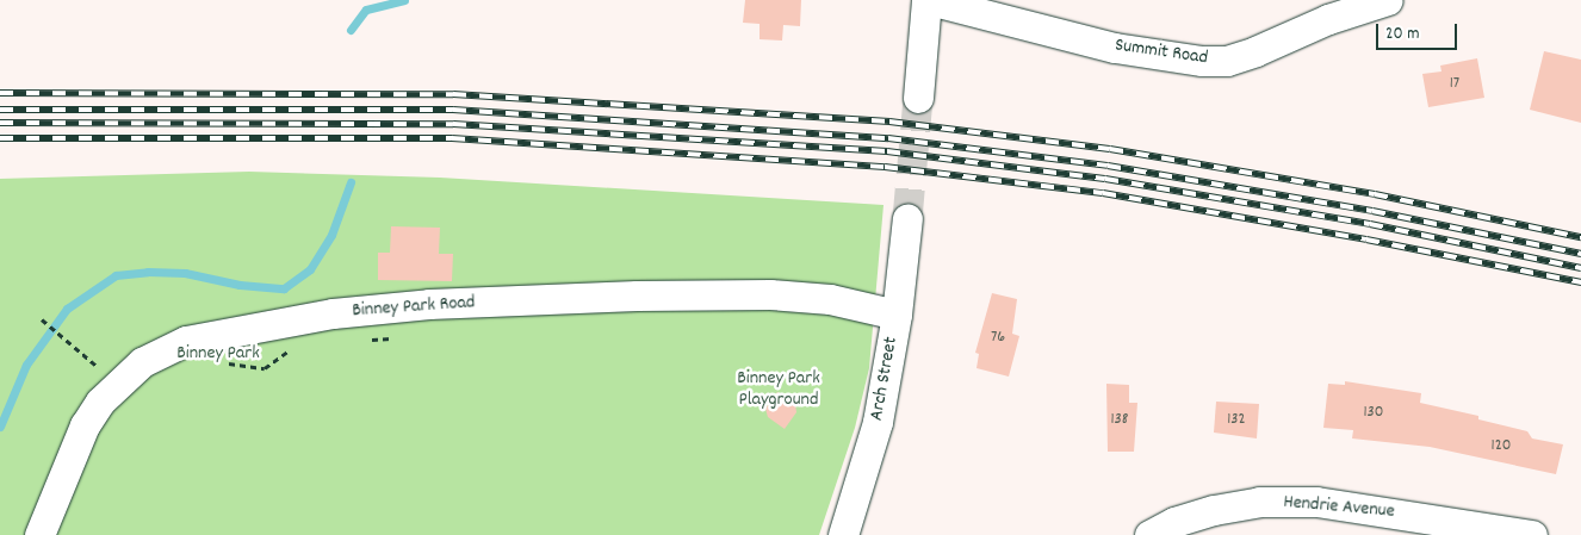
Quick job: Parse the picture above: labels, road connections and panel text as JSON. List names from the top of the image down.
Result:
{
  "streets": {
    "street": [
      "Summit Road",
      "Binney Park Road",
      "Arch Street",
      "Hendrie Avenue"
    ]
  },
  "crossings": [
    ["Binney Park Road", "Arch Street"]
  ],
  "parks": ["Binney Park", "Binney Park Playground"],
  "house_numbers": [
    "17",
    "76",
    "130",
    "138",
    "132",
    "120"
  ],
  "scale_bar": "20 m"
}
